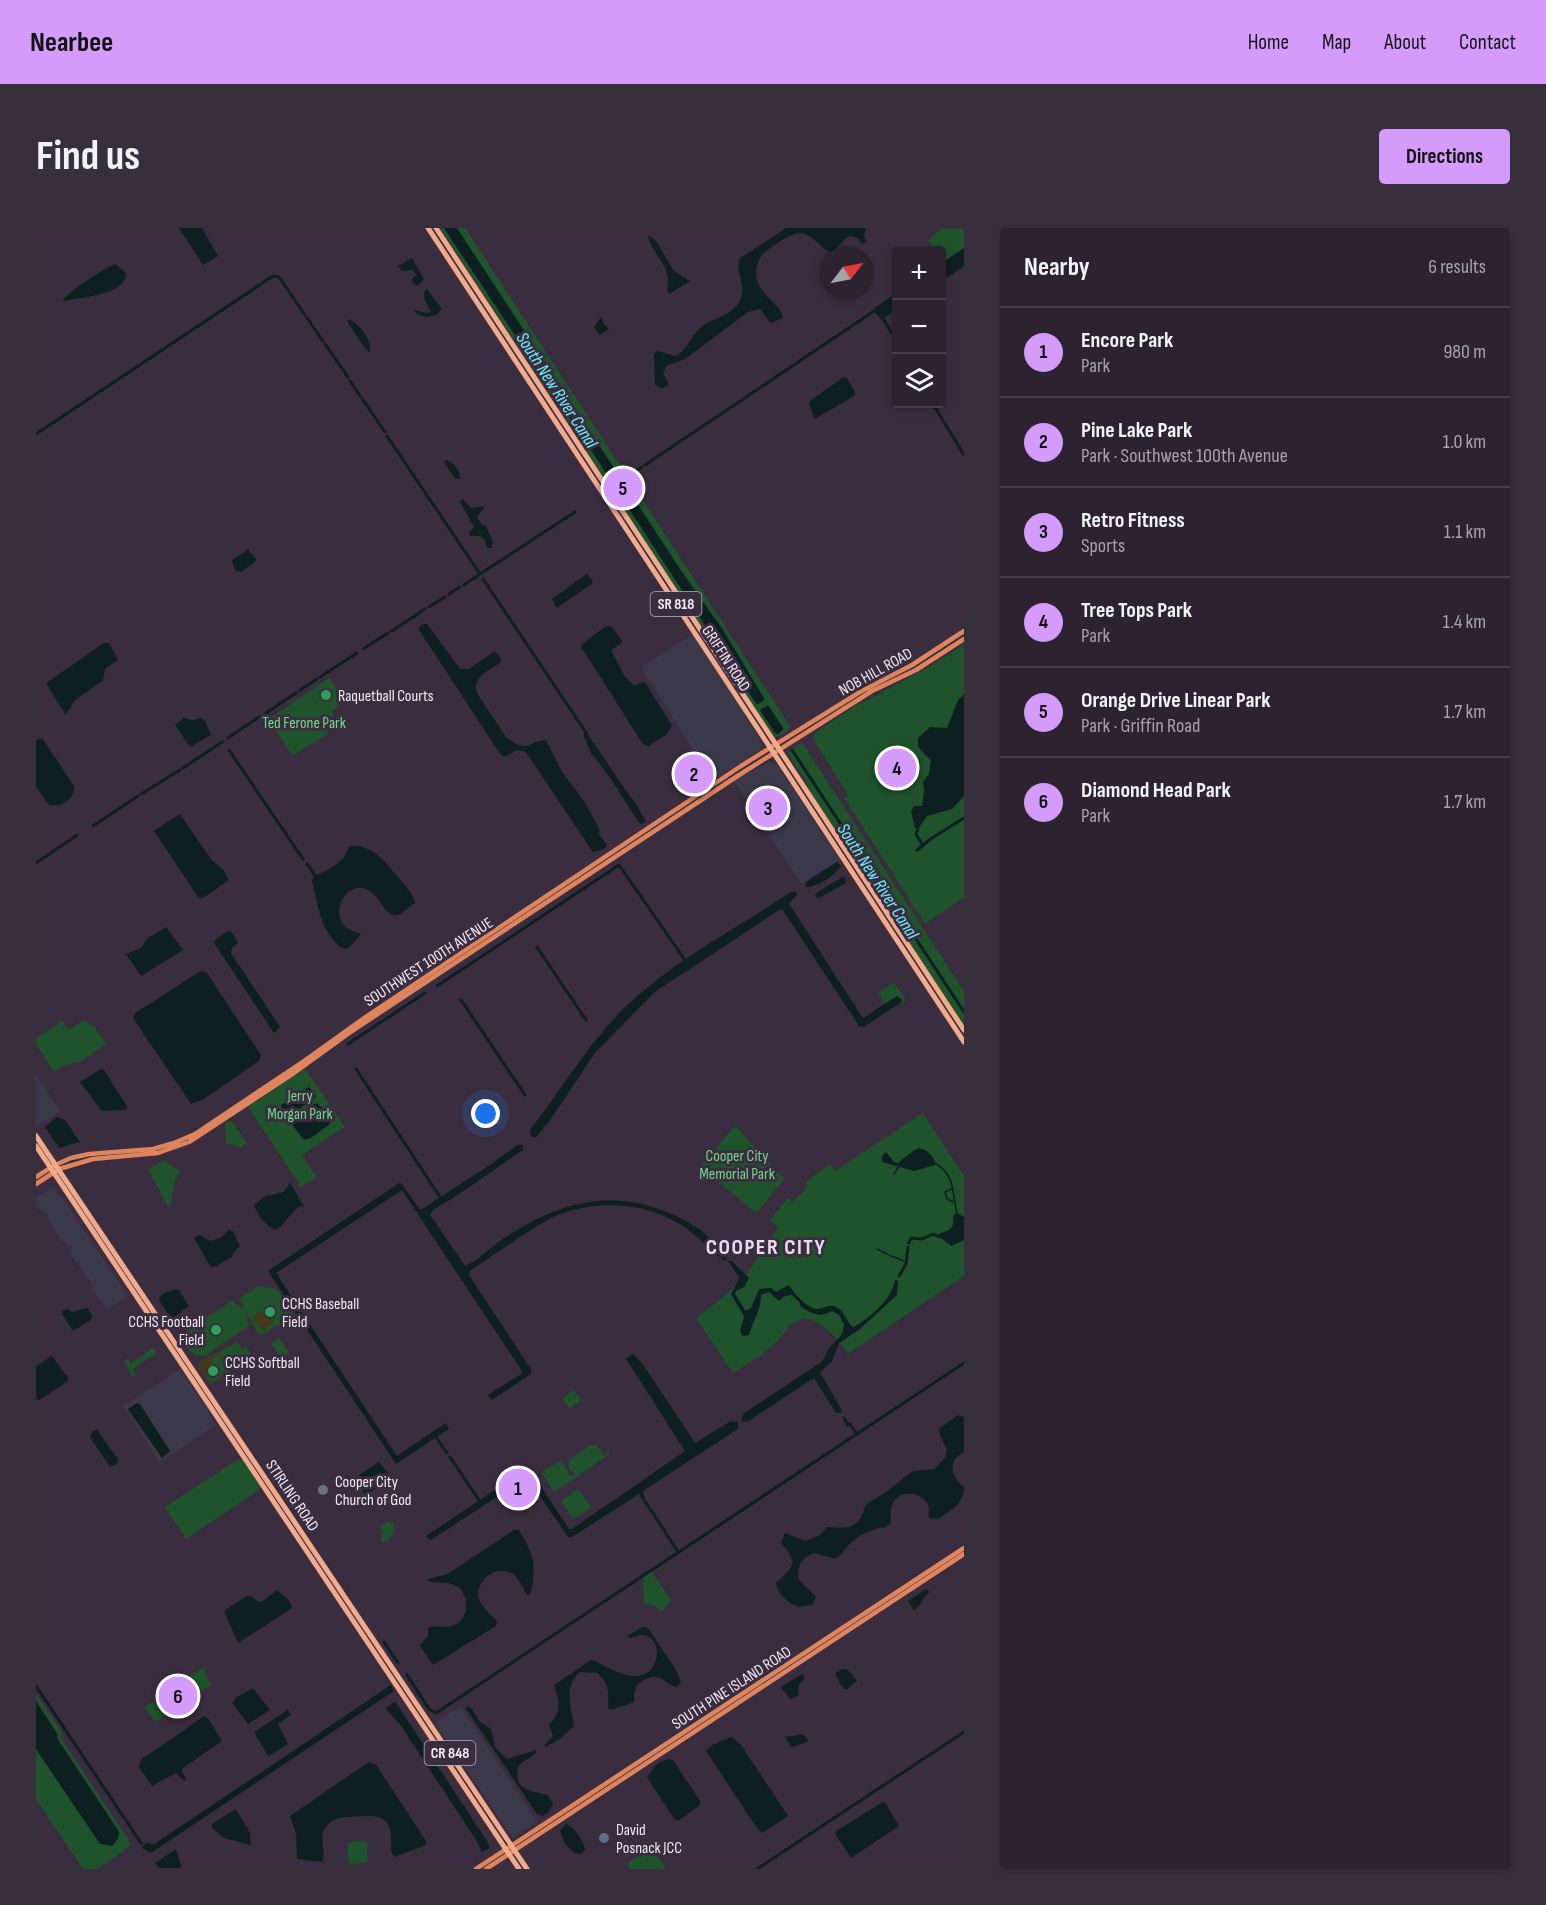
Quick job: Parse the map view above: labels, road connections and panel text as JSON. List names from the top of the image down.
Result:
{
  "streets": {
    "main road": [
      "SR 818",
      "GRIFFIN ROAD",
      "NOB HILL ROAD",
      "SOUTHWEST 100TH AVENUE",
      "STIRLING ROAD",
      "SOUTH PINE ISLAND ROAD",
      "CR 848"
    ]
  },
  "crossings": [
    ["GRIFFIN ROAD", "SOUTHWEST 100TH AVENUE"],
    ["NOB HILL ROAD", "SOUTHWEST 100TH AVENUE"],
    ["SOUTHWEST 100TH AVENUE", "STIRLING ROAD"],
    ["STIRLING ROAD", "SOUTH PINE ISLAND ROAD"]
  ],
  "districts": ["COOPER CITY"],
  "water": ["South New River Canal"],
  "parks": ["Ted Ferone Park", "Jerry Morgan Park", "Cooper City Memorial Park"],
  "places": [
    "Raquetball Courts",
    "CCHS Baseball Field",
    "CCHS Football Field",
    "CCHS Softball Field",
    "Cooper City Church of God",
    "David Posnack JCC"
  ],
  "north": "top right",
  "page": {
    "header": "Nearbee",
    "nav": [
      "Home",
      "Map",
      "About",
      "Contact"
    ],
    "buttons": "Directions",
    "title": "Find us",
    "heading": ["Nearby", "6 results"],
    "map_buttons": ["+", "−"],
    "list": [
      {
        "mark": "1",
        "name": "Encore Park",
        "note": "Park",
        "value": "980 m"
      },
      {
        "mark": "2",
        "name": "Pine Lake Park",
        "note": "Park · Southwest 100th Avenue",
        "value": "1.0 km"
      },
      {
        "mark": "3",
        "name": "Retro Fitness",
        "note": "Sports",
        "value": "1.1 km"
      },
      {
        "mark": "4",
        "name": "Tree Tops Park",
        "note": "Park",
        "value": "1.4 km"
      },
      {
        "mark": "5",
        "name": "Orange Drive Linear Park",
        "note": "Park · Griffin Road",
        "value": "1.7 km"
      },
      {
        "mark": "6",
        "name": "Diamond Head Park",
        "note": "Park",
        "value": "1.7 km"
      }
    ],
    "pins": [
      "5",
      "4",
      "2",
      "3",
      "1",
      "6"
    ]
  }
}
